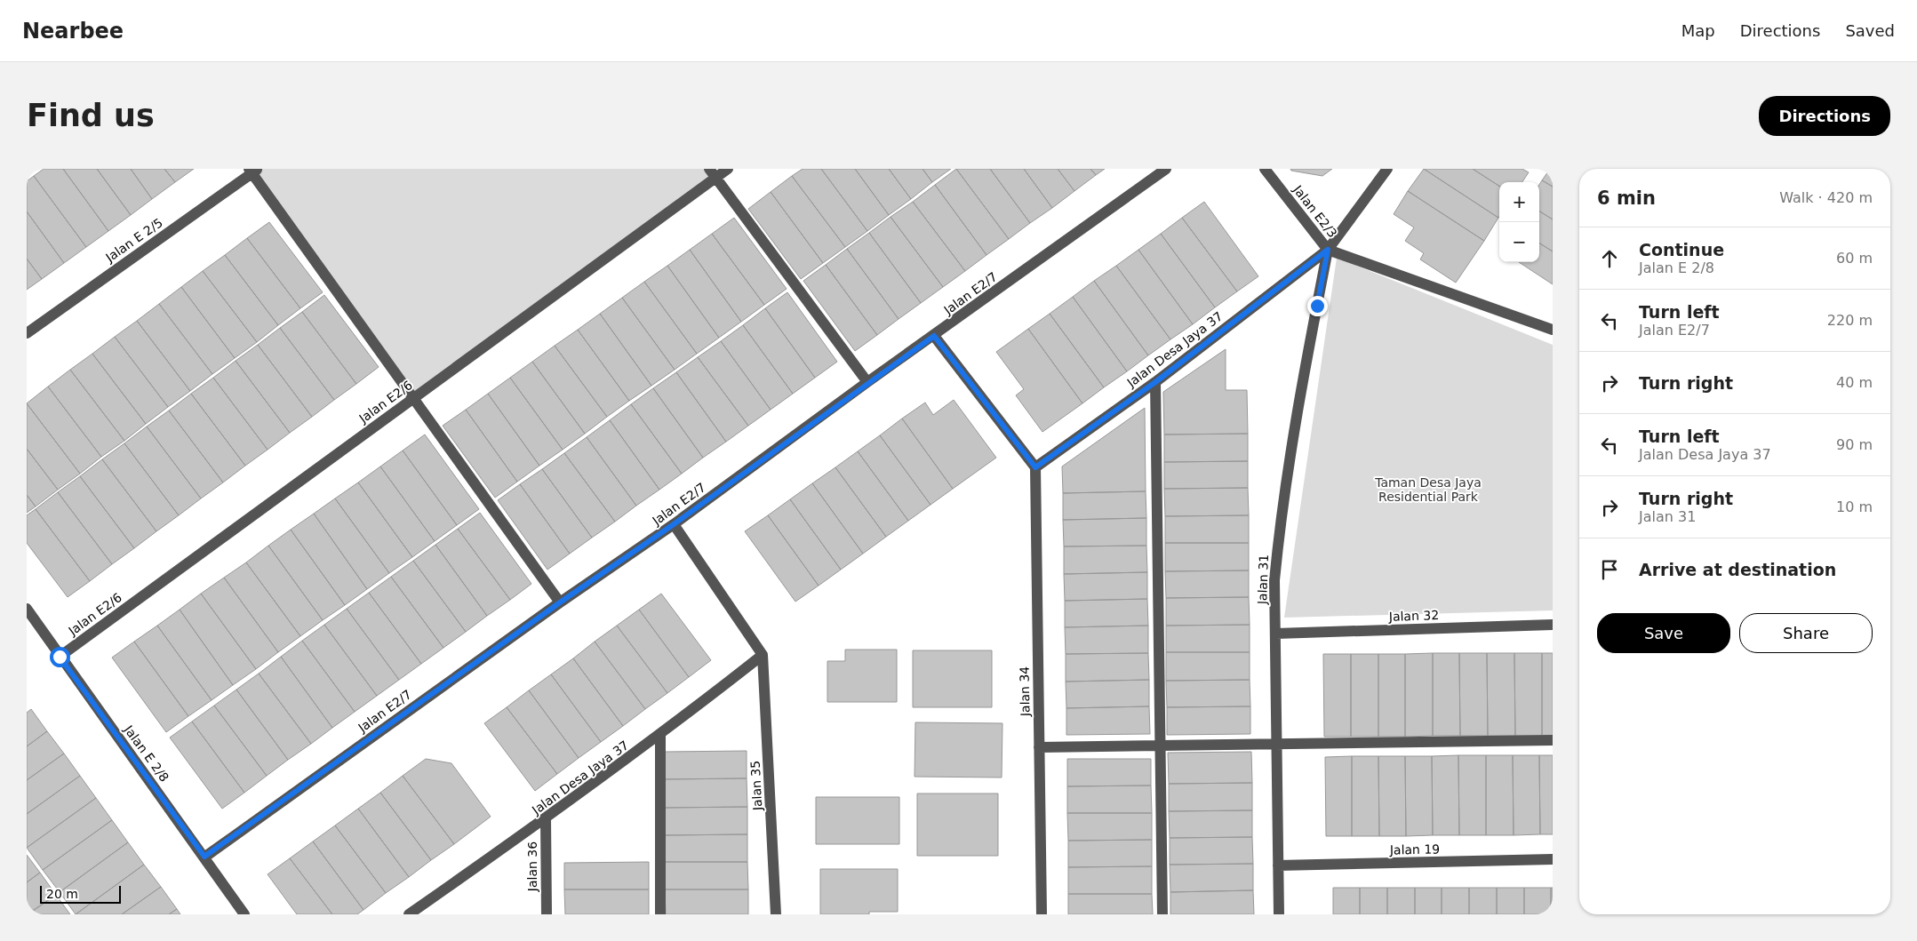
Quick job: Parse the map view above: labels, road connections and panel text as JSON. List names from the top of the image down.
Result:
{
  "streets": {
    "street": [
      "Jalan E2/3",
      "Jalan E 2/5",
      "Jalan E2/7",
      "Jalan Desa Jaya 37",
      "Jalan E2/6",
      "Jalan 31",
      "Jalan 32",
      "Jalan 34",
      "Jalan E 2/8",
      "Jalan 35",
      "Jalan 19",
      "Jalan 36"
    ]
  },
  "crossings": [
    ["Jalan E2/3", "Jalan Desa Jaya 37"],
    ["Jalan E2/3", "Jalan 31"],
    ["Jalan E2/7", "Jalan E 2/8"],
    ["Jalan Desa Jaya 37", "Jalan 31"],
    ["Jalan Desa Jaya 37", "Jalan 34"],
    ["Jalan Desa Jaya 37", "Jalan 35"],
    ["Jalan Desa Jaya 37", "Jalan 36"],
    ["Jalan E2/6", "Jalan E 2/8"],
    ["Jalan 31", "Jalan 32"],
    ["Jalan 31", "Jalan 19"]
  ],
  "parks": ["Taman Desa Jaya Residential Park"],
  "scale_bar": "20 m",
  "page": {
    "header": "Nearbee",
    "nav": ["Map", "Directions", "Saved"],
    "buttons": [
      "Directions",
      ["Save", "Share"]
    ],
    "title": "Find us",
    "heading": ["6 min", "Walk · 420 m"],
    "map_buttons": ["+", "−"],
    "list": [
      ["Continue", "Jalan E 2/8", "60 m"],
      ["Turn left", "Jalan E2/7", "220 m"],
      ["Turn right", "40 m"],
      ["Turn left", "Jalan Desa Jaya 37", "90 m"],
      ["Turn right", "Jalan 31", "10 m"],
      "Arrive at destination"
    ],
    "scale": "20 m"
  }
}
